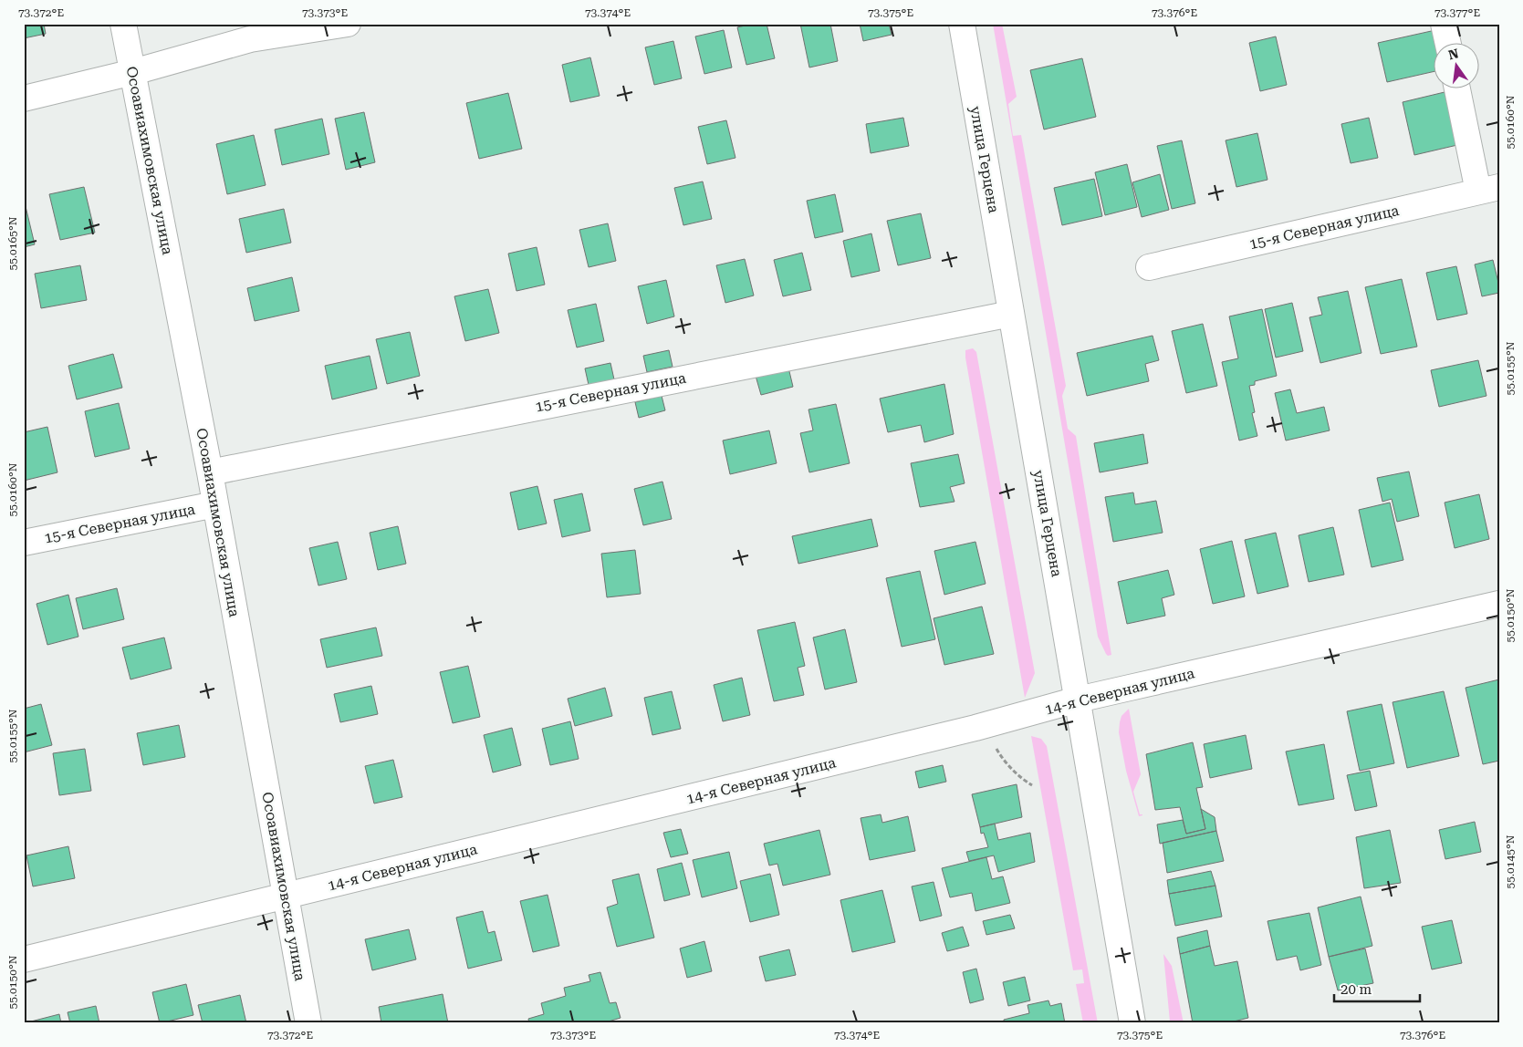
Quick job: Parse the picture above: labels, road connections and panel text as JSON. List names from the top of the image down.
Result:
{
  "streets": {
    "street": [
      "улица Герцена",
      "Осоавиахимовская улица",
      "15-я Северная улица",
      "14-я Северная улица"
    ]
  },
  "crossings": [
    ["улица Герцена", "15-я Северная улица"],
    ["улица Герцена", "14-я Северная улица"],
    ["Осоавиахимовская улица", "15-я Северная улица"],
    ["Осоавиахимовская улица", "14-я Северная улица"]
  ],
  "scale_bar": "20 m",
  "north": "top",
  "coordinates": [
    "73.372°E",
    "73.373°E",
    "73.374°E",
    "73.375°E",
    "73.376°E",
    "73.377°E",
    "55.0160°N",
    "55.0165°N",
    "55.0155°N",
    "55.0150°N",
    "55.0145°N"
  ]
}
